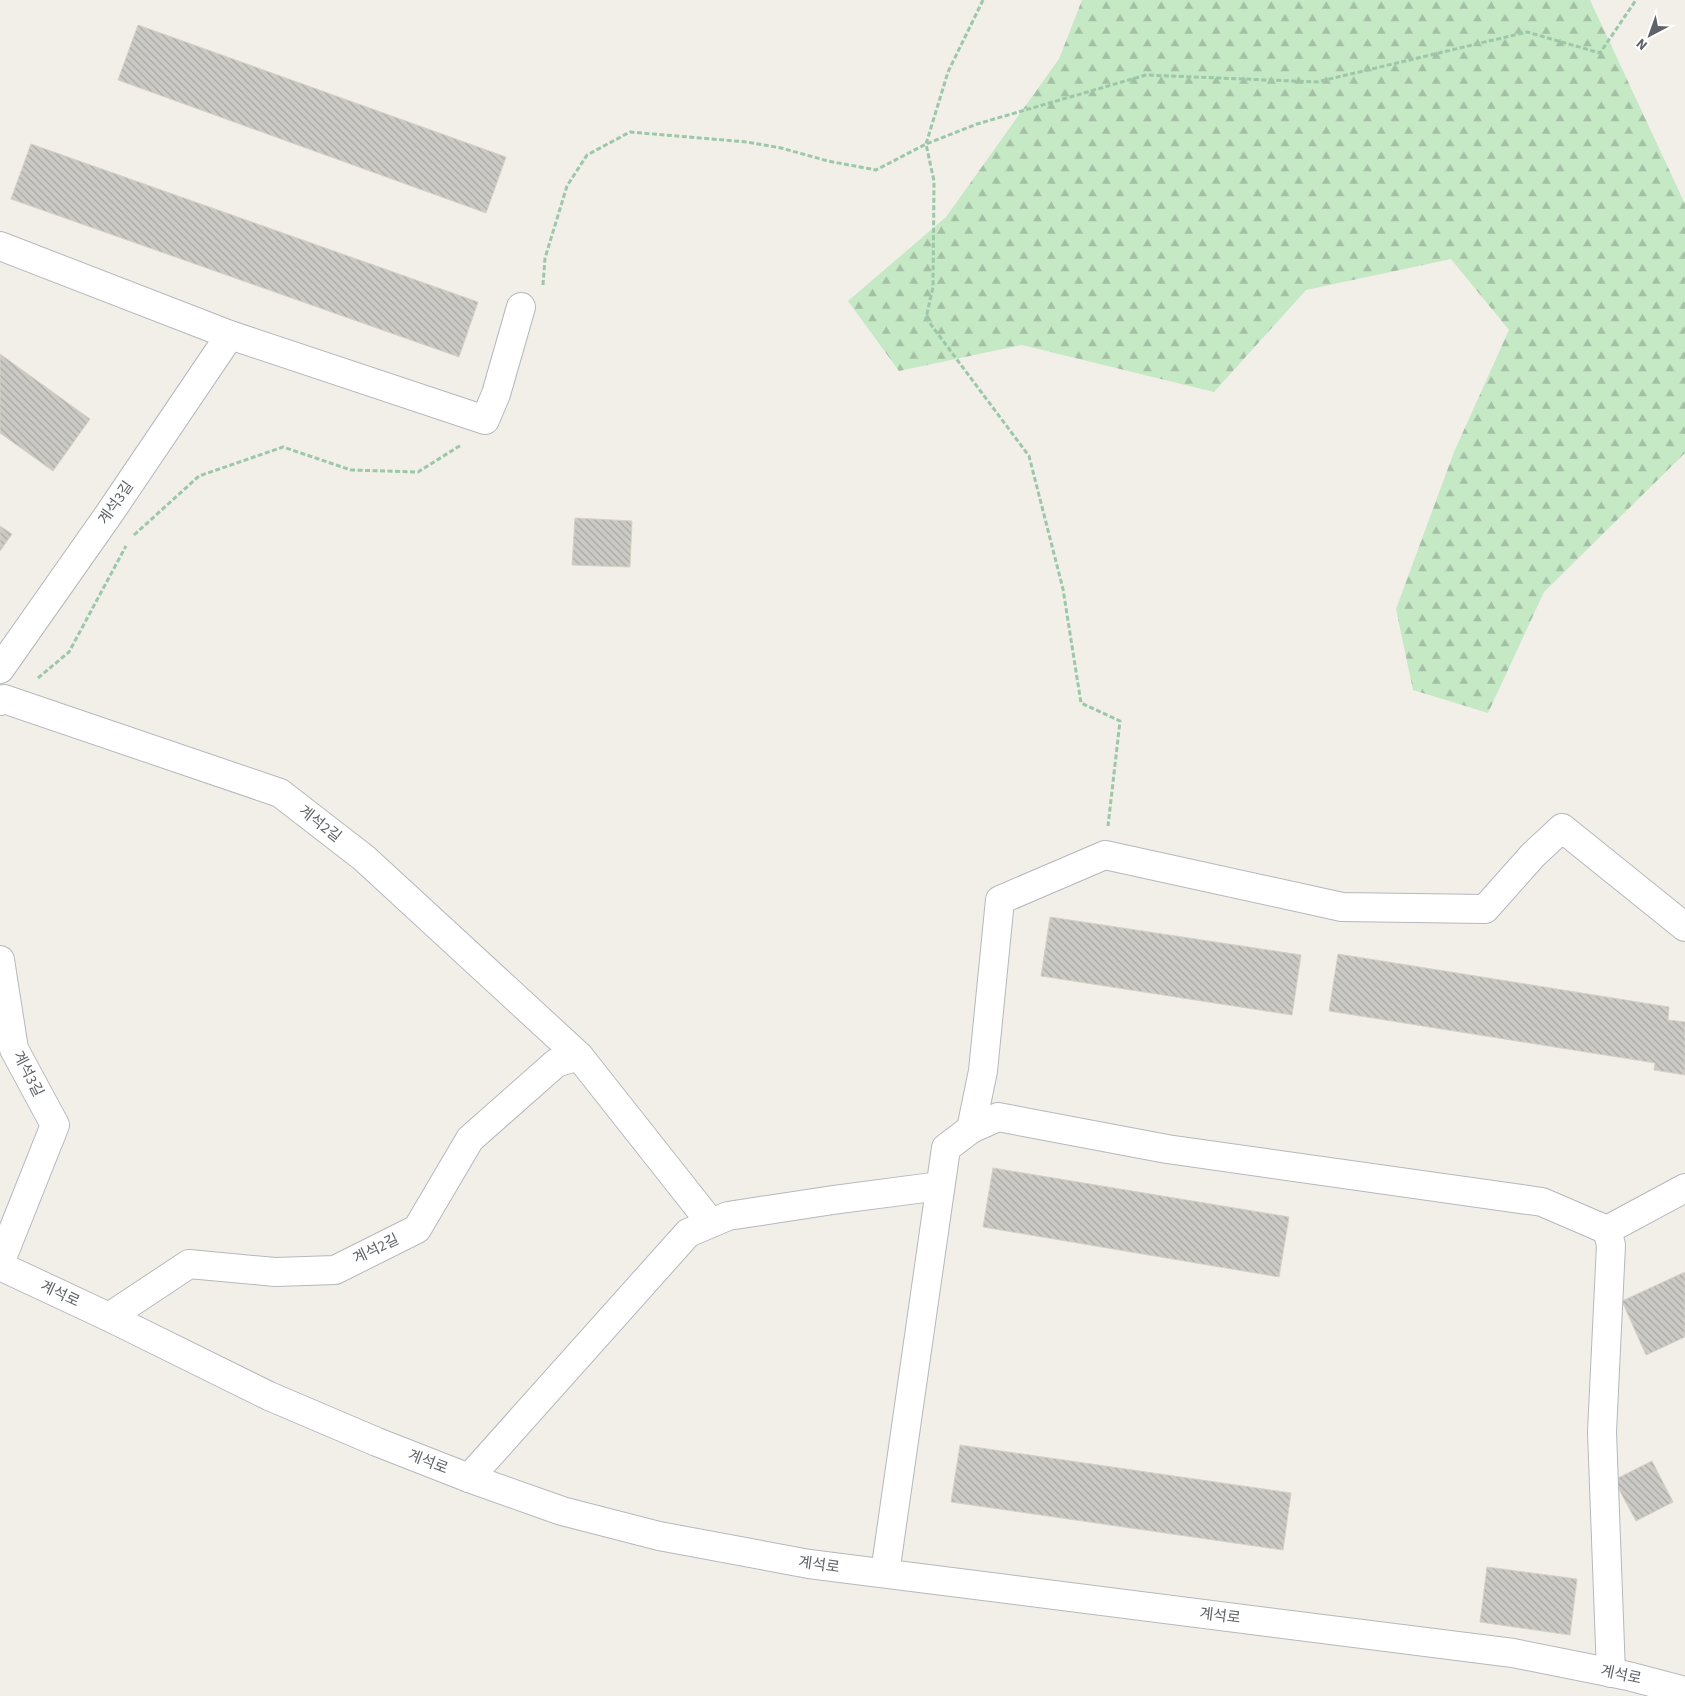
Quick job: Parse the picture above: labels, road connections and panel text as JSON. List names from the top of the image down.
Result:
{
  "streets": {
    "street": ["계석3길", "계석2길", "계석로"]
  },
  "crossings": [
    ["계석3길", "계석로"],
    ["계석2길", "계석로"]
  ],
  "north": "bottom left"
}
